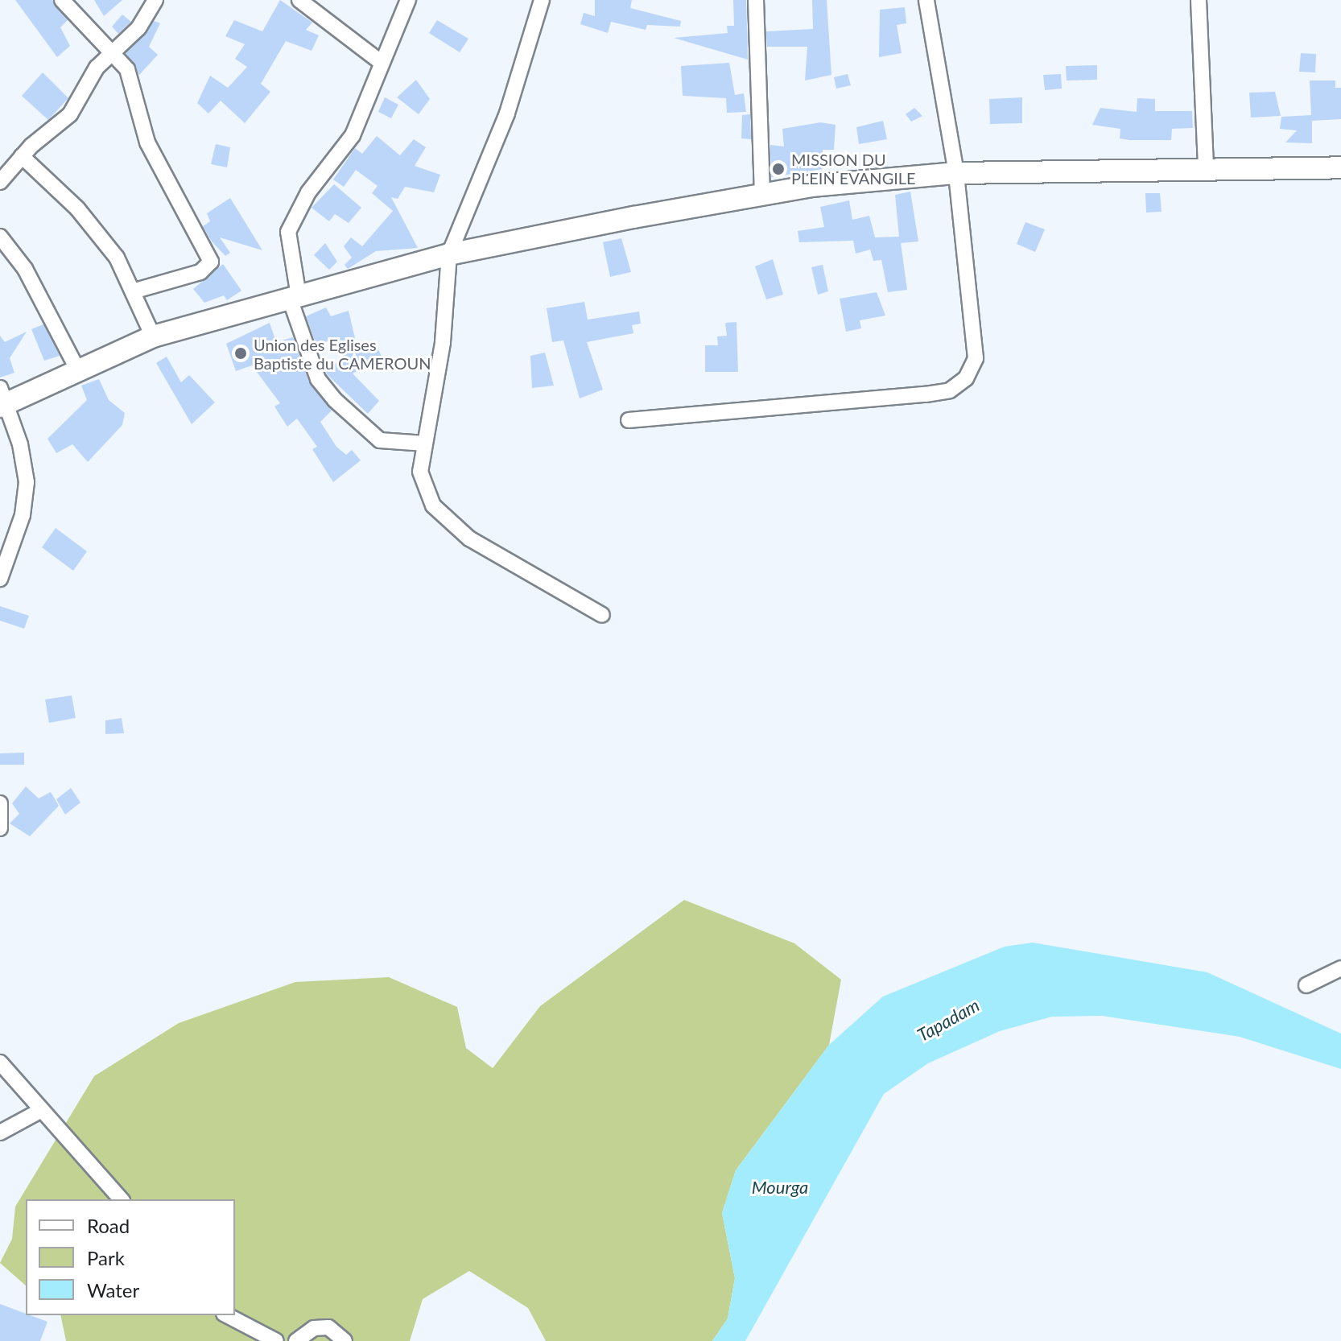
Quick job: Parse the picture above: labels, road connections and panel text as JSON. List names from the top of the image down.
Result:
{
  "water": ["Tapadam", "Mourga"],
  "places": ["MISSION DU PLEIN EVANGILE", "Union des Eglises Baptiste du CAMEROUN"],
  "legend": ["Road", "Park", "Water"]
}
